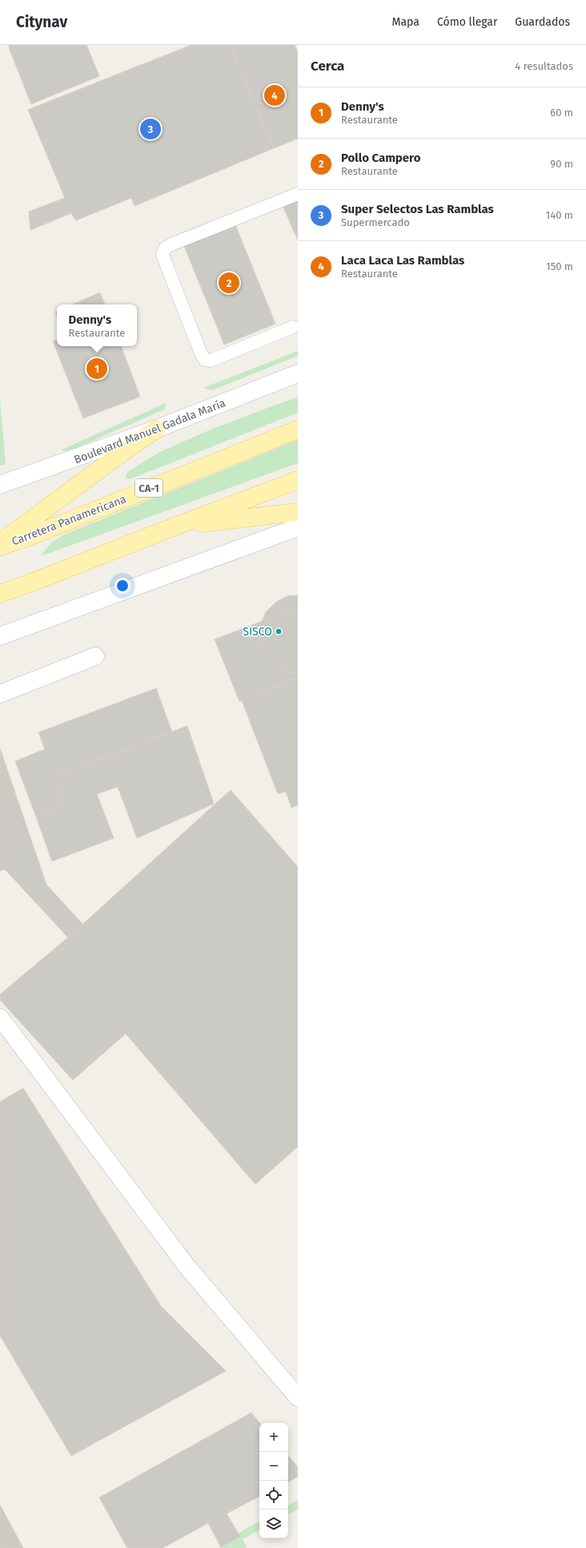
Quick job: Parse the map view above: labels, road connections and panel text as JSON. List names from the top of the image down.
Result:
{
  "streets": {
    "main road": ["CA-1", "Carretera Panamericana"],
    "street": ["Boulevard Manuel Gadala María"]
  },
  "places": ["SISCO"],
  "page": {
    "header": "Citynav",
    "nav": ["Mapa", "Cómo llegar", "Guardados"],
    "heading": ["Cerca", "4 resultados"],
    "pins": [
      "4",
      "3",
      "2",
      "1"
    ],
    "list": [
      {
        "mark": "1",
        "name": "Denny's",
        "note": "Restaurante",
        "value": "60 m"
      },
      {
        "mark": "2",
        "name": "Pollo Campero",
        "note": "Restaurante",
        "value": "90 m"
      },
      {
        "mark": "3",
        "name": "Super Selectos Las Ramblas",
        "note": "Supermercado",
        "value": "140 m"
      },
      {
        "mark": "4",
        "name": "Laca Laca Las Ramblas",
        "note": "Restaurante",
        "value": "150 m"
      }
    ],
    "popup": ["Denny's", "Restaurante"],
    "map_buttons": ["+", "−"]
  }
}
